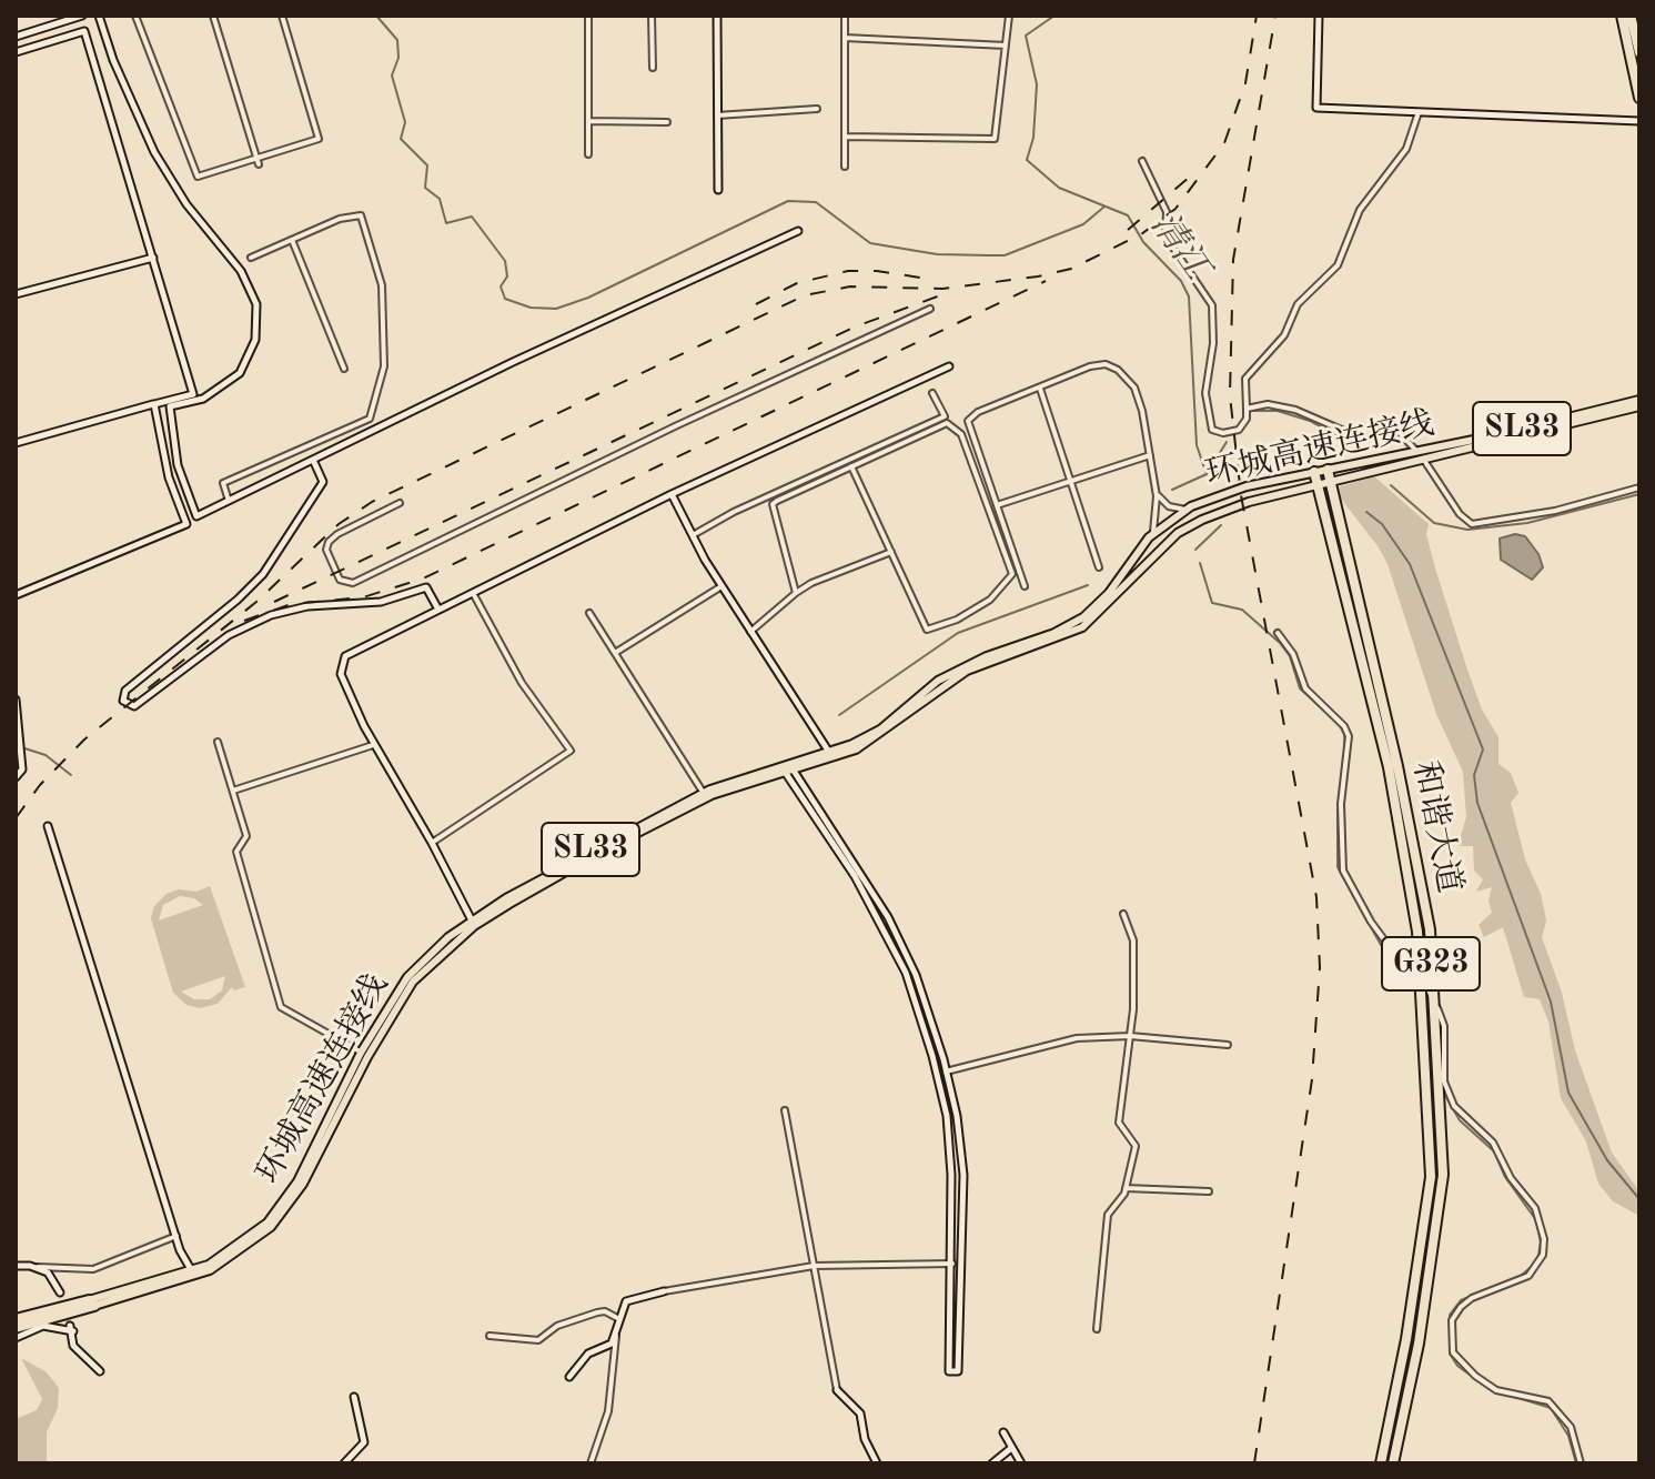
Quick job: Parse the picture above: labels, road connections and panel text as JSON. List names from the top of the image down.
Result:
{
  "streets": {
    "highway": ["和谐大道", "G323"],
    "main road": ["SL33", "环城高速连接线"]
  },
  "crossings": [
    ["环城高速连接线", "和谐大道"]
  ],
  "water": ["清江"]
}
